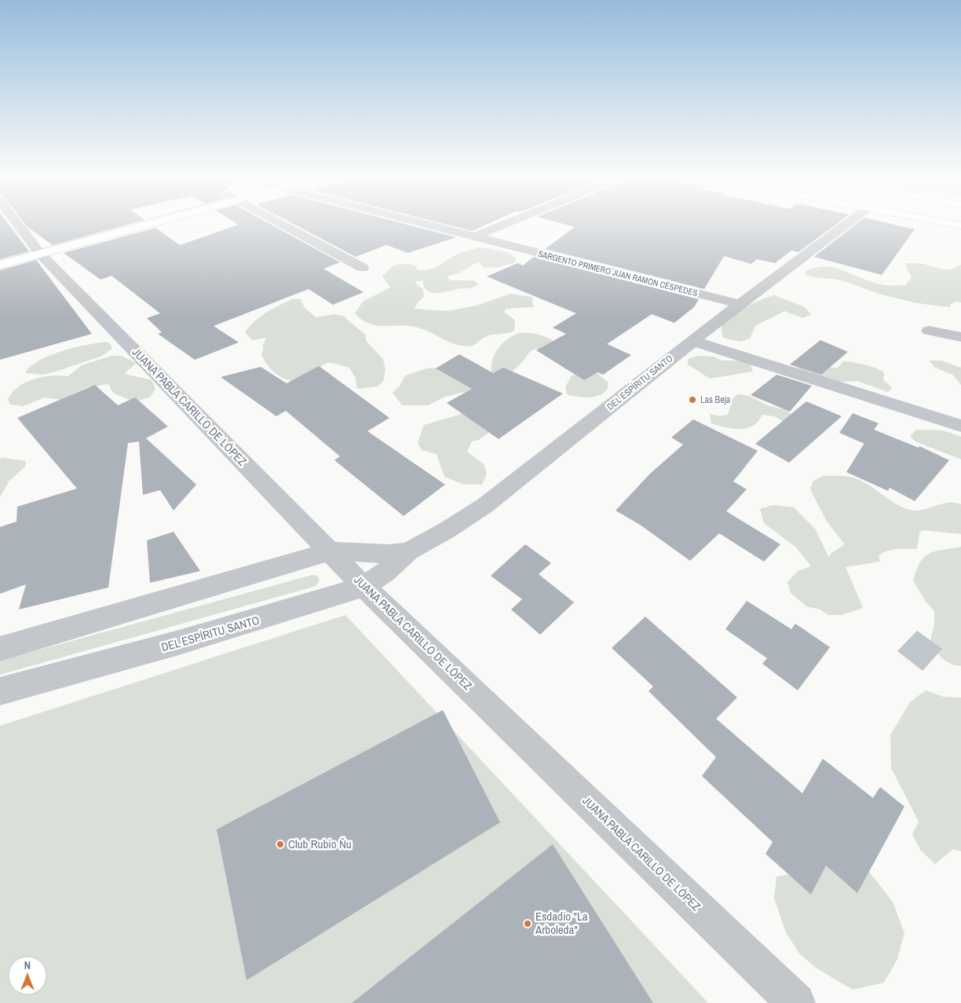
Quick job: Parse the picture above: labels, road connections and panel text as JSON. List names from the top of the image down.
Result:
{
  "streets": {
    "street": ["SARGENTO PRIMERO JUAN RAMÓN CÉSPEDES", "DEL ESPÍRITU SANTO", "JUANA PABLA CARILLO DE LÓPEZ"]
  },
  "crossings": [
    ["SARGENTO PRIMERO JUAN RAMÓN CÉSPEDES", "DEL ESPÍRITU SANTO"],
    ["DEL ESPÍRITU SANTO", "JUANA PABLA CARILLO DE LÓPEZ"]
  ],
  "places": ["Las Beja", "Club Rubio Ñu", "Esdadio \"La Arboleda\""],
  "north": "top"
}
